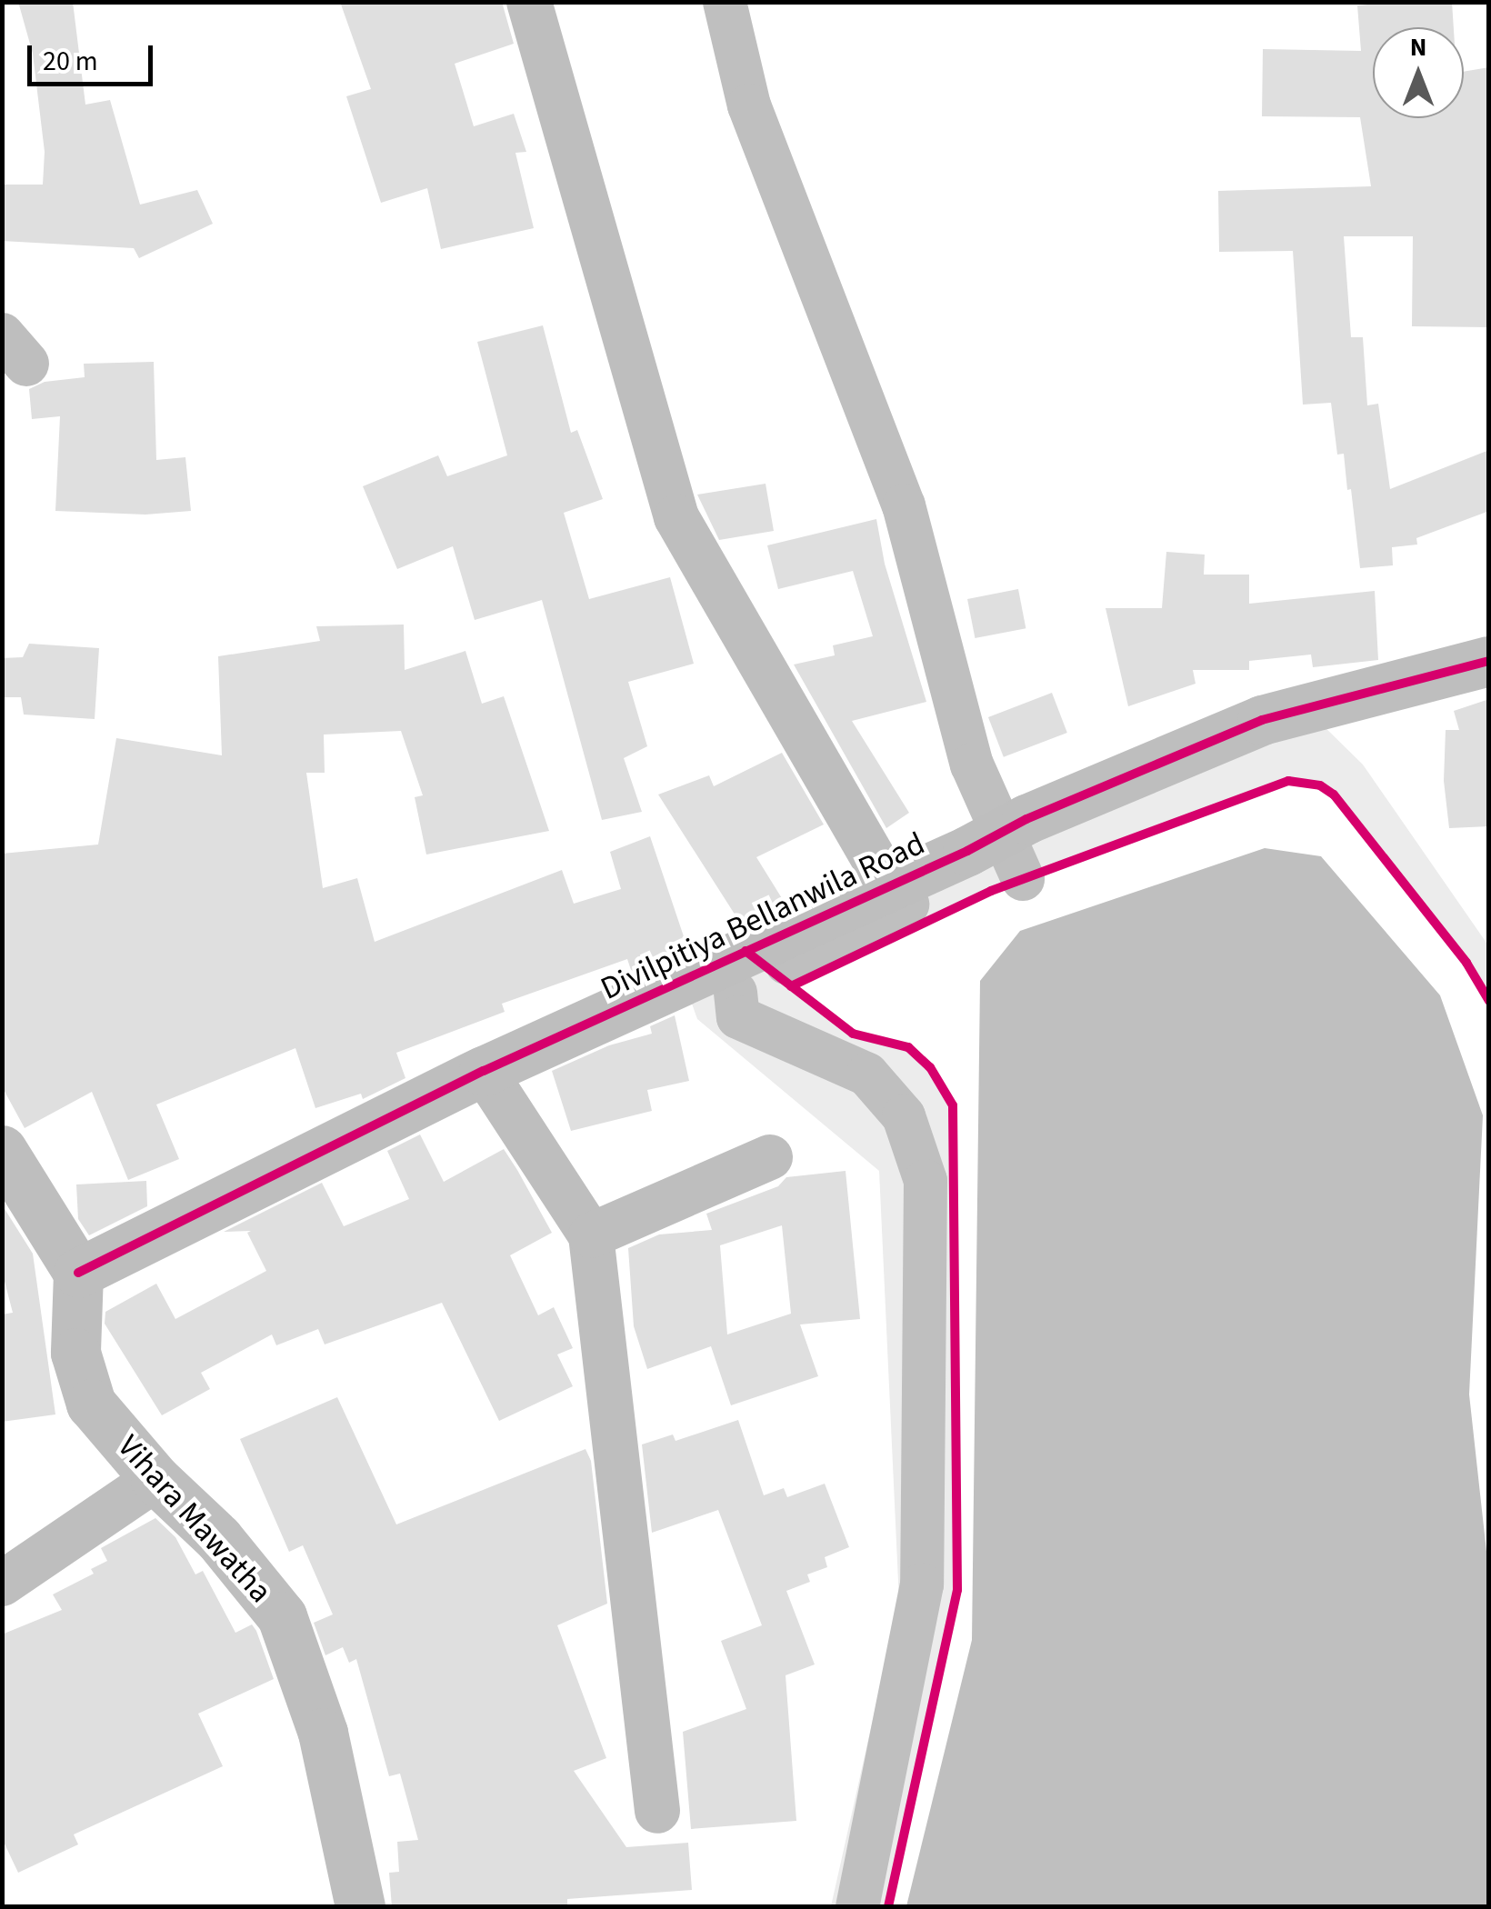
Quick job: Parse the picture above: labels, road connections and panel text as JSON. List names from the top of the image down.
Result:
{
  "streets": {
    "street": ["Divilpitiya Bellanwila Road", "Vihara Mawatha"]
  },
  "crossings": [
    ["Divilpitiya Bellanwila Road", "Vihara Mawatha"]
  ],
  "scale_bar": "20 m",
  "north": "top"
}
